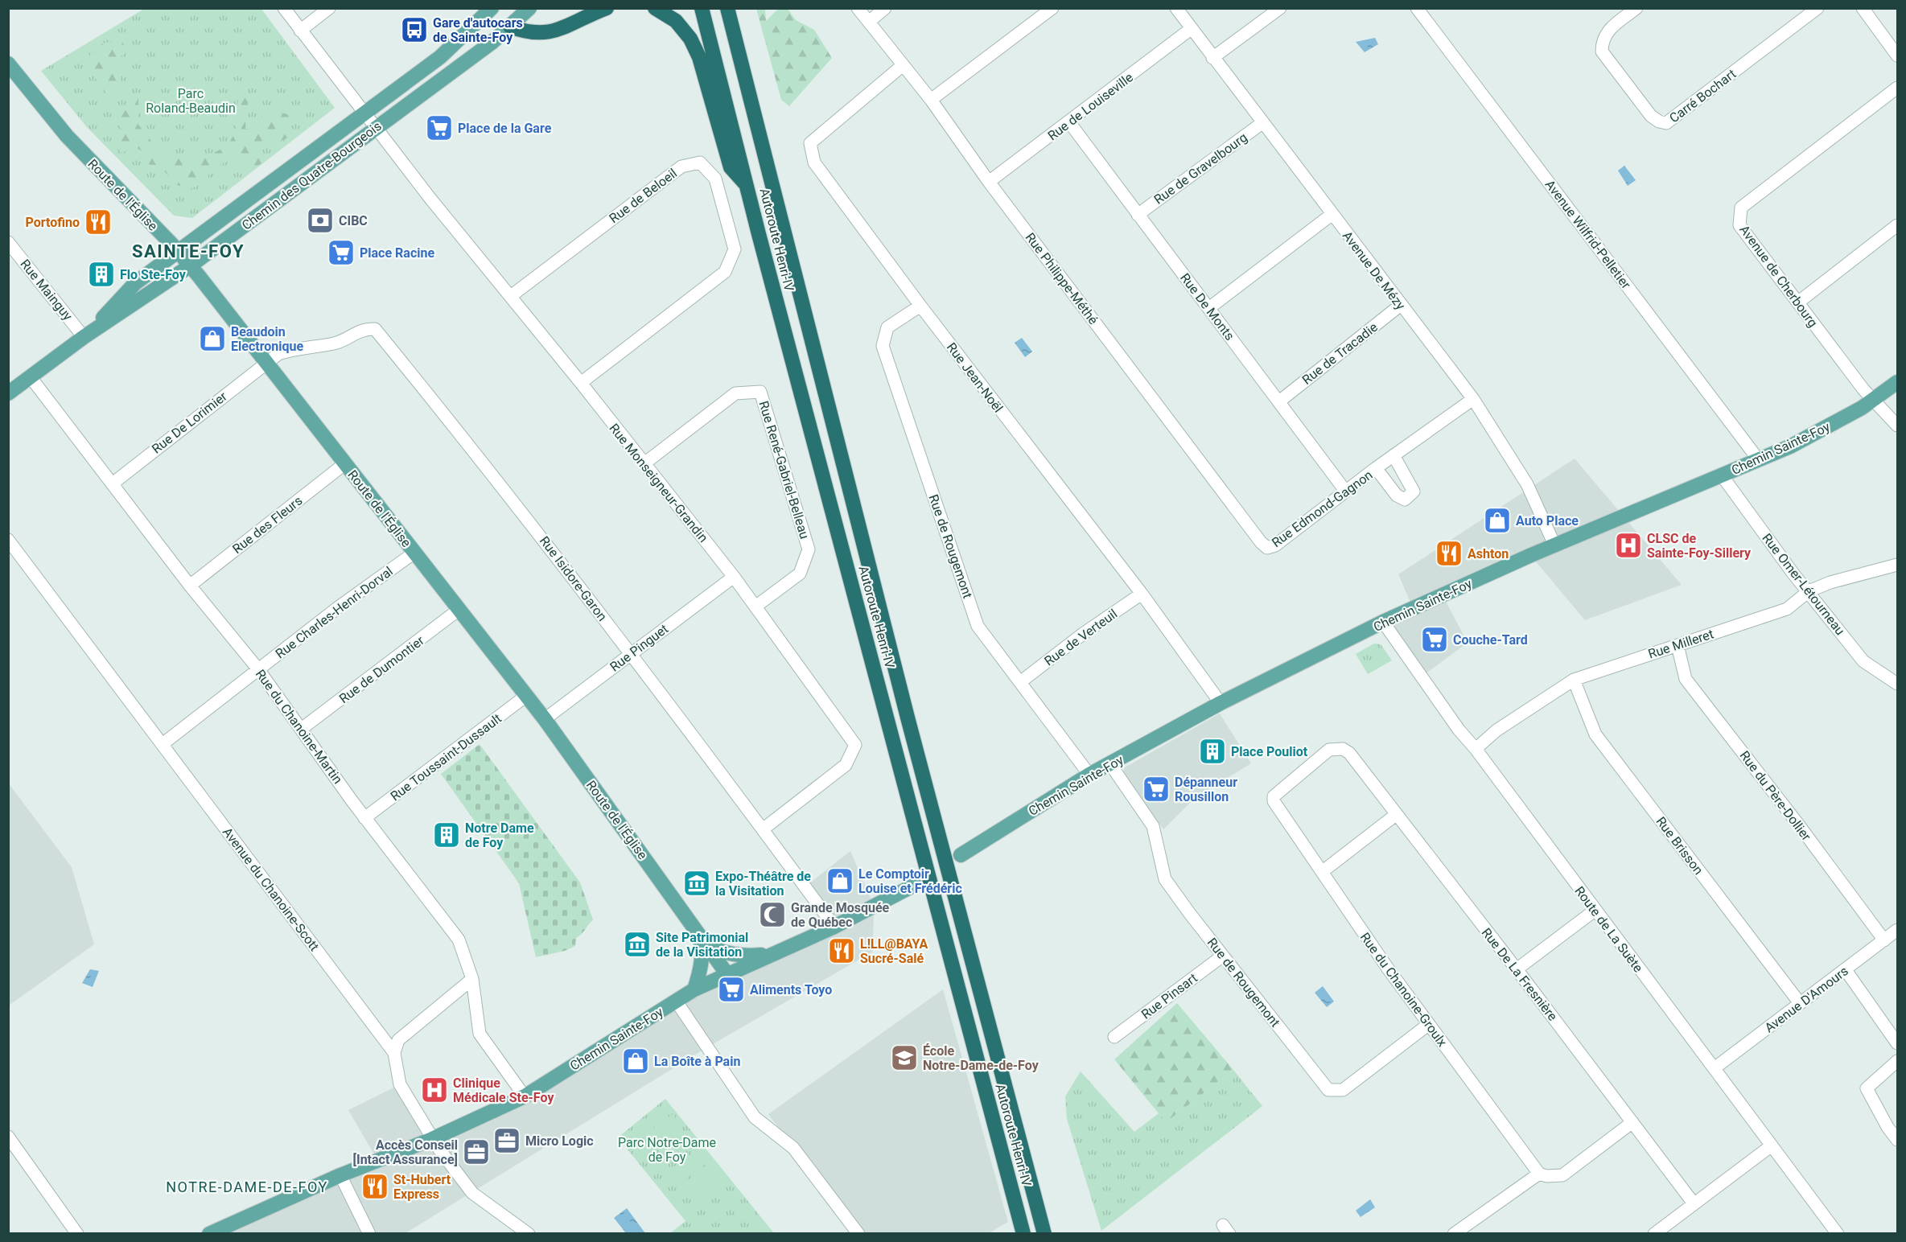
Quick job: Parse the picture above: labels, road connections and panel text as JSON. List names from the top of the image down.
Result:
{
  "streets": {
    "highway": ["Autoroute Henri-IV"],
    "main road": ["Chemin des Quatre-Bourgeois", "Route de l'Église", "Chemin Sainte-Foy"],
    "street": [
      "Carré Bochart",
      "Rue de Louiseville",
      "Rue de Gravelbourg",
      "Rue de Beloeil",
      "Avenue Wilfrid-Pelletier",
      "Avenue De Mézy",
      "Avenue de Cherbourg",
      "Rue Philippe-Méthé",
      "Rue Mainguy",
      "Rue De Monts",
      "Rue de Tracadie",
      "Rue Jean-Noël",
      "Rue De Lorimier",
      "Rue René-Gabriel-Belleau",
      "Rue Monseigneur-Grandin",
      "Rue Edmond-Gagnon",
      "Rue des Fleurs",
      "Rue de Rougemont",
      "Rue Isidore-Garon",
      "Rue Omer-Létourneau",
      "Rue Charles-Henri-Dorval",
      "Rue de Verteuil",
      "Rue Milleret",
      "Rue Pinguet",
      "Rue de Dumontier",
      "Rue du Chanoine-Martin",
      "Rue Toussaint-Dussault",
      "Rue du Père-Dollier",
      "Rue Brisson",
      "Avenue du Chanoine-Scott",
      "Route de La Suète",
      "Rue De La Fresnière",
      "Rue du Chanoine-Groulx",
      "Rue Pinsart",
      "Avenue D'Amours"
    ]
  },
  "crossings": [
    ["Rue de Louiseville", "Avenue De Mézy"],
    ["Rue de Louiseville", "Rue Philippe-Méthé"],
    ["Rue de Louiseville", "Rue De Monts"],
    ["Rue de Gravelbourg", "Avenue De Mézy"],
    ["Rue de Gravelbourg", "Rue De Monts"],
    ["Chemin des Quatre-Bourgeois", "Route de l'Église"],
    ["Chemin des Quatre-Bourgeois", "Rue Mainguy"],
    ["Chemin des Quatre-Bourgeois", "Rue Monseigneur-Grandin"],
    ["Chemin des Quatre-Bourgeois", "Rue du Chanoine-Martin"],
    ["Route de l'Église", "Rue De Lorimier"],
    ["Route de l'Église", "Chemin Sainte-Foy"],
    ["Route de l'Église", "Rue des Fleurs"],
    ["Route de l'Église", "Rue Isidore-Garon"],
    ["Route de l'Église", "Rue Charles-Henri-Dorval"],
    ["Route de l'Église", "Rue Pinguet"],
    ["Route de l'Église", "Rue de Dumontier"],
    ["Route de l'Église", "Rue Toussaint-Dussault"],
    ["Rue de Beloeil", "Rue Monseigneur-Grandin"],
    ["Avenue Wilfrid-Pelletier", "Chemin Sainte-Foy"],
    ["Avenue De Mézy", "Rue de Tracadie"],
    ["Avenue De Mézy", "Chemin Sainte-Foy"],
    ["Avenue De Mézy", "Rue Edmond-Gagnon"],
    ["Avenue de Cherbourg", "Chemin Sainte-Foy"],
    ["Rue Philippe-Méthé", "Rue Jean-Noël"],
    ["Rue Philippe-Méthé", "Rue Edmond-Gagnon"],
    ["Rue De Monts", "Rue de Tracadie"],
    ["Rue De Monts", "Rue Edmond-Gagnon"],
    ["Rue Jean-Noël", "Chemin Sainte-Foy"],
    ["Rue Jean-Noël", "Rue de Rougemont"],
    ["Rue Jean-Noël", "Rue de Verteuil"],
    ["Rue De Lorimier", "Rue Isidore-Garon"],
    ["Rue De Lorimier", "Rue du Chanoine-Martin"],
    ["Chemin Sainte-Foy", "Rue de Rougemont"],
    ["Chemin Sainte-Foy", "Rue Isidore-Garon"],
    ["Chemin Sainte-Foy", "Rue Omer-Létourneau"],
    ["Chemin Sainte-Foy", "Rue du Chanoine-Martin"],
    ["Chemin Sainte-Foy", "Avenue du Chanoine-Scott"],
    ["Chemin Sainte-Foy", "Route de La Suète"],
    ["Rue René-Gabriel-Belleau", "Rue Monseigneur-Grandin"],
    ["Rue Monseigneur-Grandin", "Rue Isidore-Garon"],
    ["Rue Monseigneur-Grandin", "Rue Pinguet"],
    ["Rue des Fleurs", "Rue du Chanoine-Martin"],
    ["Rue de Rougemont", "Rue de Verteuil"],
    ["Rue de Rougemont", "Rue du Chanoine-Groulx"],
    ["Rue de Rougemont", "Rue Pinsart"],
    ["Rue Isidore-Garon", "Rue Pinguet"],
    ["Rue Omer-Létourneau", "Rue Milleret"],
    ["Rue Charles-Henri-Dorval", "Rue du Chanoine-Martin"],
    ["Rue Charles-Henri-Dorval", "Avenue du Chanoine-Scott"],
    ["Rue Milleret", "Rue du Père-Dollier"],
    ["Rue Milleret", "Rue Brisson"],
    ["Rue Milleret", "Route de La Suète"],
    ["Rue de Dumontier", "Rue du Chanoine-Martin"],
    ["Rue du Chanoine-Martin", "Rue Toussaint-Dussault"],
    ["Rue du Père-Dollier", "Avenue D'Amours"],
    ["Rue Brisson", "Avenue D'Amours"],
    ["Route de La Suète", "Avenue D'Amours"],
    ["Rue De La Fresnière", "Rue du Chanoine-Groulx"]
  ],
  "districts": ["SAINTE-FOY", "NOTRE-DAME-DE-FOY"],
  "parks": ["Parc Roland-Beaudin", "Parc Notre-Dame de Foy"],
  "places": {
    "bus stop": ["Gare d'autocars de Sainte-Foy"],
    "supermarket": [
      "Place de la Gare",
      "Place Racine",
      "Couche-Tard",
      "Dépanneur Rousillon",
      "Aliments Toyo"
    ],
    "bank": ["CIBC"],
    "restaurant": [
      "Portofino",
      "Ashton",
      "L!LL@BAYA Sucré-Salé",
      "St-Hubert Express"
    ],
    "building": ["Flo Ste-Foy", "Place Pouliot", "Notre Dame de Foy"],
    "shop": [
      "Beaudoin Electronique",
      "Auto Place",
      "Le Comptoir Louise et Frédéric",
      "La Boîte à Pain"
    ],
    "hospital": ["CLSC de Sainte-Foy-Sillery", "Clinique Médicale Ste-Foy"],
    "museum": ["Expo-Théâtre de la Visitation", "Site Patrimonial de la Visitation"],
    "mosque": ["Grande Mosquée de Québec"],
    "school or university": ["École Notre-Dame-de-Foy"],
    "office": ["Micro Logic", "Accès Conseil [Intact Assurance]"]
  }
}
